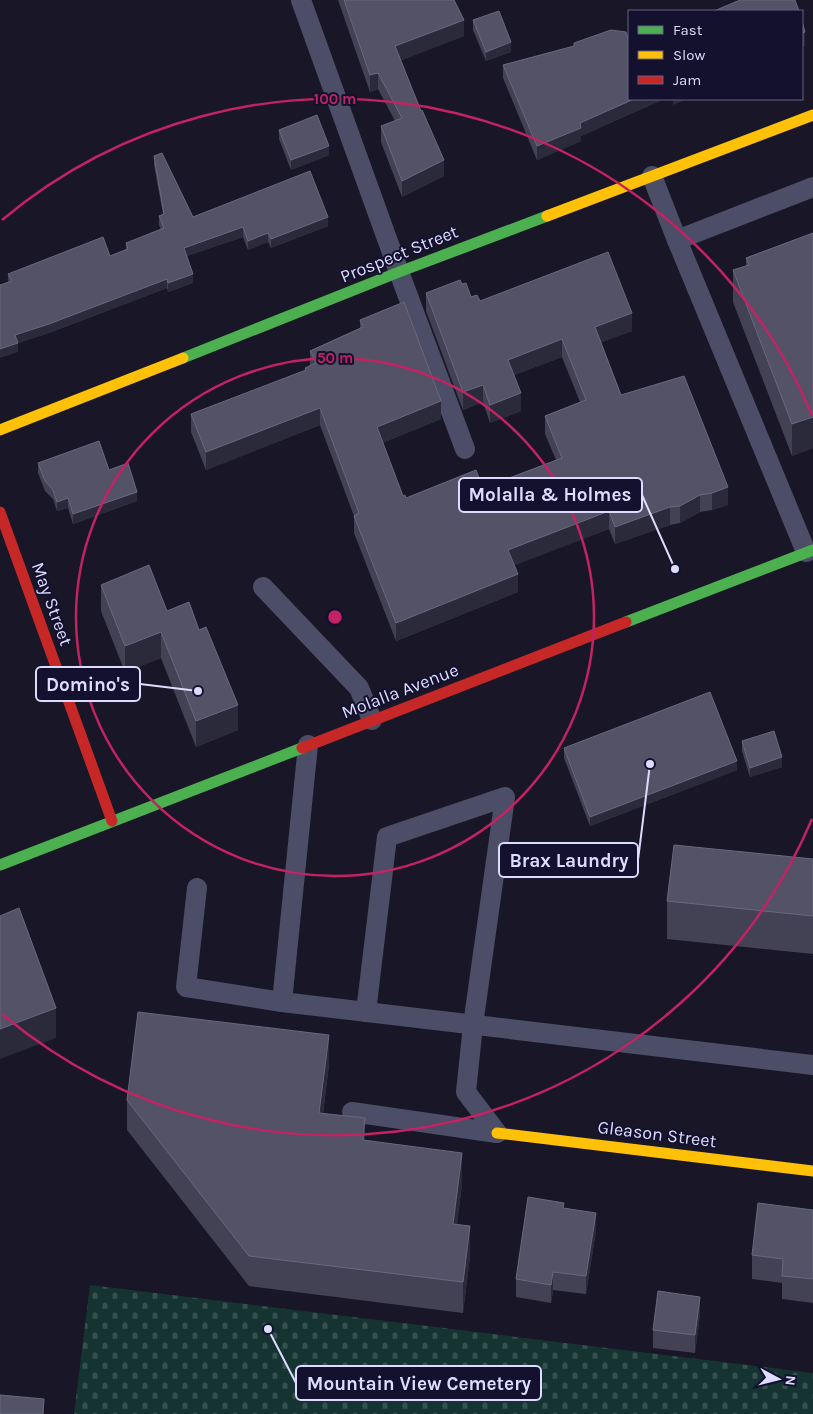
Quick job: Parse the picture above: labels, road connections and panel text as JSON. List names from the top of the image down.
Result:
{
  "streets": {
    "street": [
      "Prospect Street",
      "May Street",
      "Molalla Avenue",
      "Gleason Street"
    ]
  },
  "crossings": [
    ["May Street", "Molalla Avenue"]
  ],
  "places": [
    "Molalla & Holmes",
    "Domino's",
    "Brax Laundry",
    "Mountain View Cemetery"
  ],
  "legend": ["Fast", "Slow", "Jam"],
  "north": "right",
  "rings": ["100 m", "50 m"]
}
